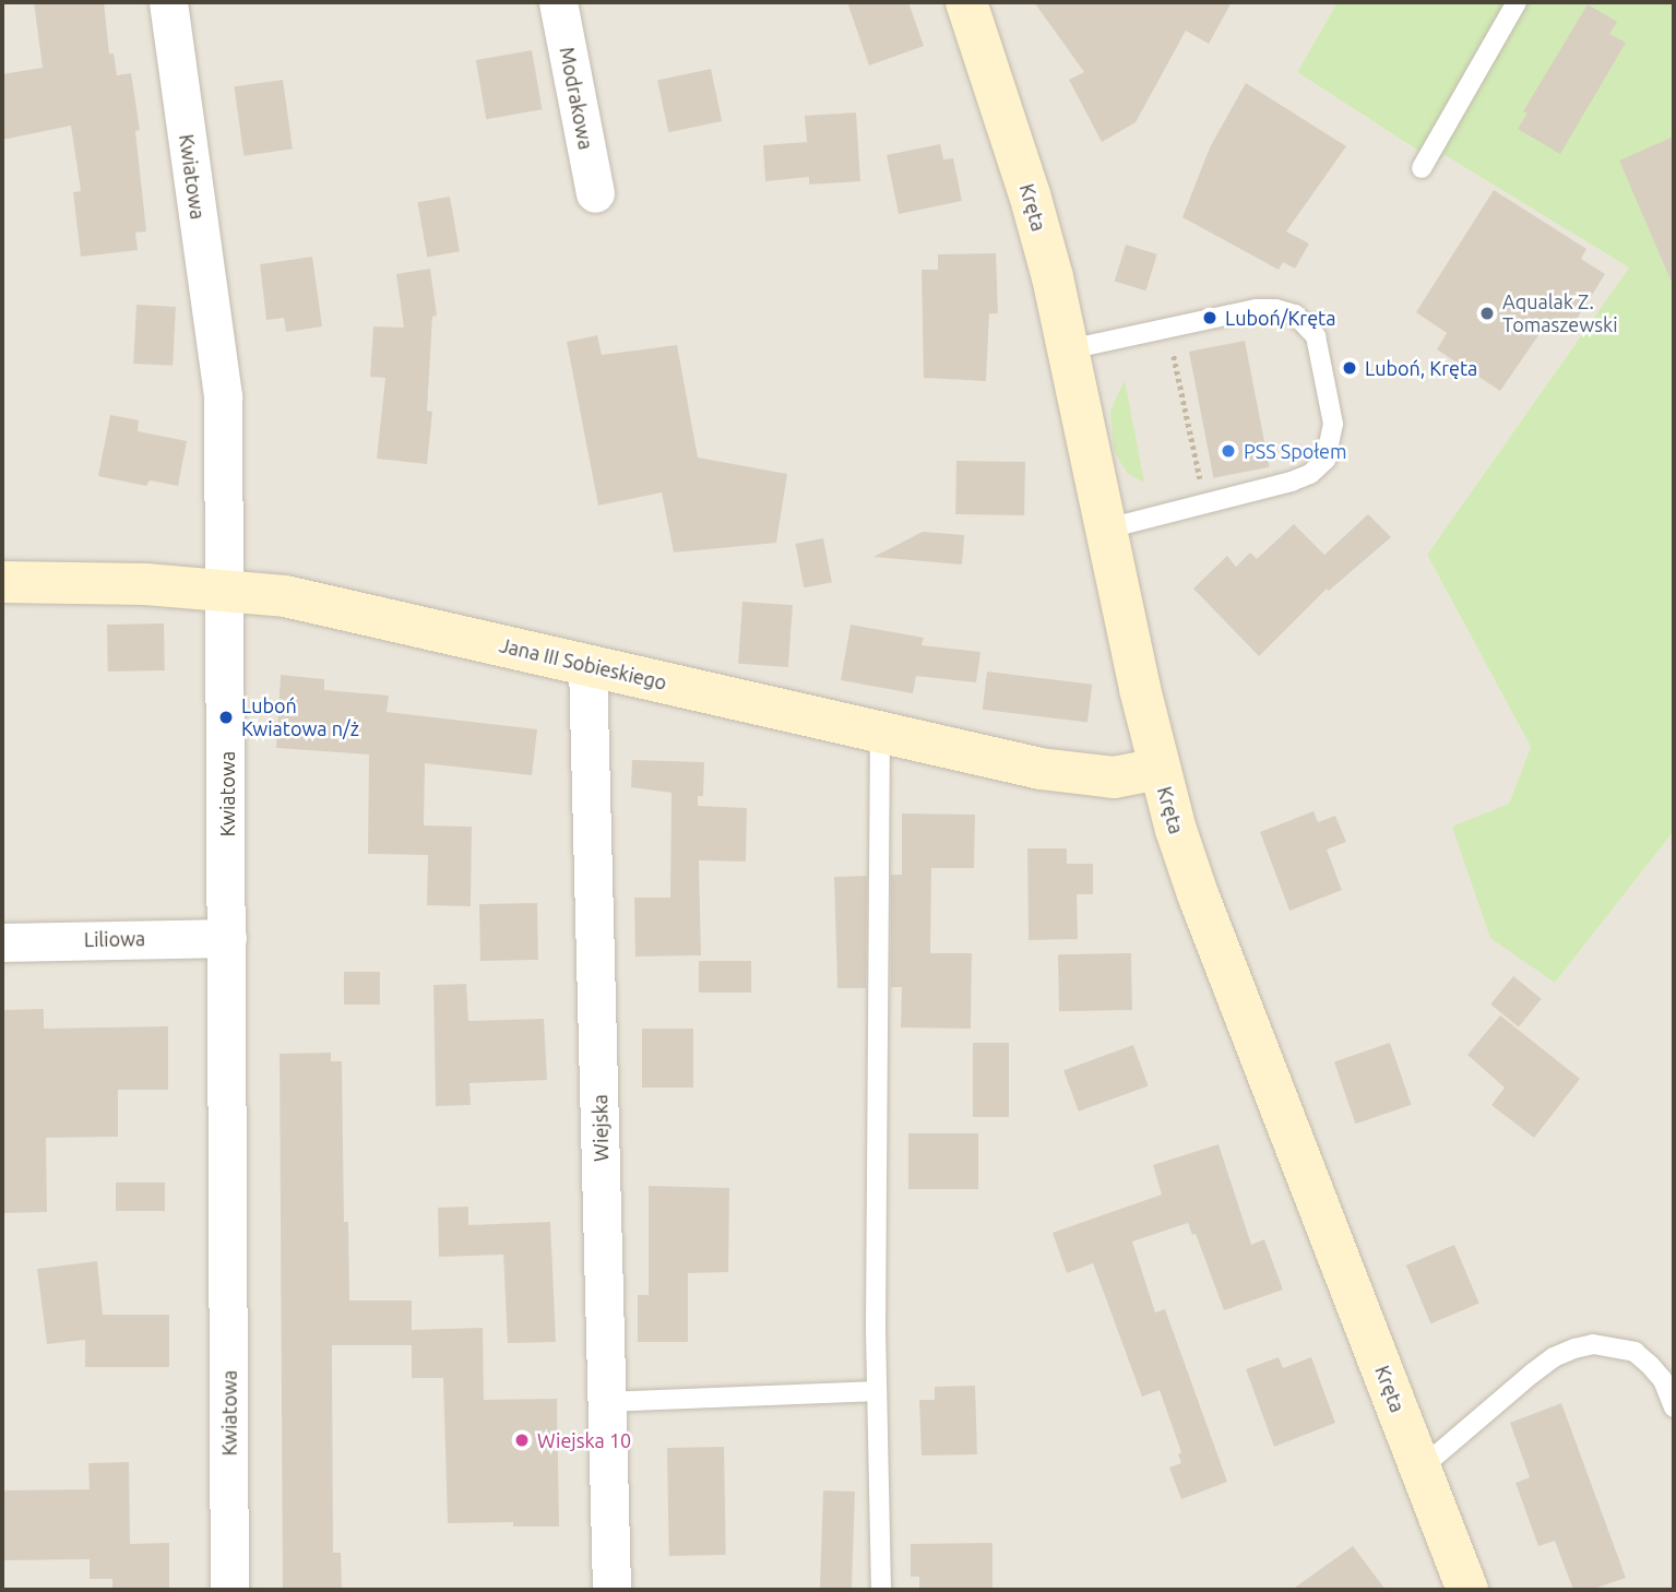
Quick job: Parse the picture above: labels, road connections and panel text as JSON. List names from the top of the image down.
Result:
{
  "streets": {
    "street": [
      "Modrakowa",
      "Kwiatowa",
      "Kręta",
      "Jana III Sobieskiego",
      "Liliowa",
      "Wiejska"
    ]
  },
  "crossings": [
    ["Kwiatowa", "Jana III Sobieskiego"],
    ["Kwiatowa", "Liliowa"],
    ["Kręta", "Jana III Sobieskiego"],
    ["Jana III Sobieskiego", "Wiejska"]
  ],
  "places": [
    "Aqualak Z. Tomaszewski",
    "Luboń/Kręta",
    "Luboń, Kręta",
    "PSS Społem",
    "Luboń Kwiatowa n/ż",
    "Wiejska 10"
  ]
}
